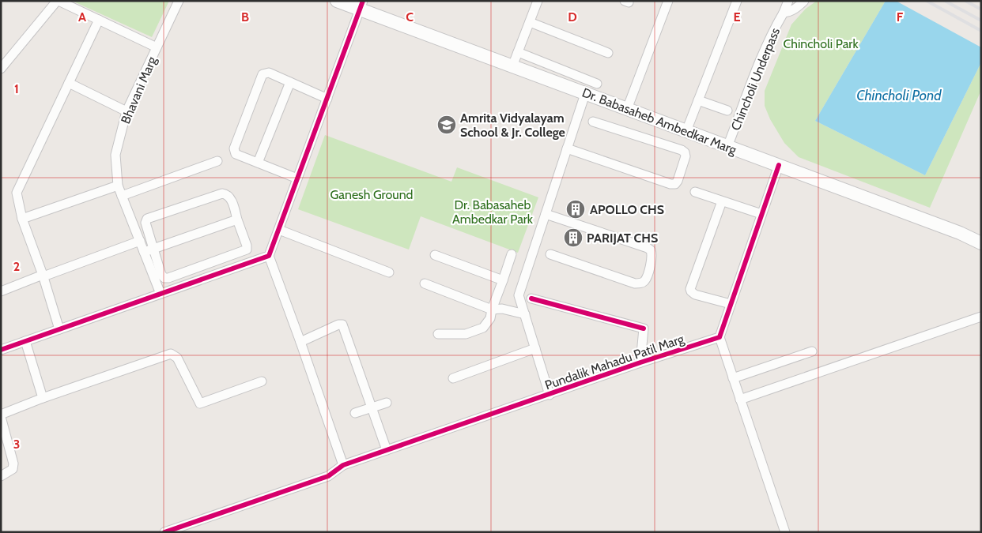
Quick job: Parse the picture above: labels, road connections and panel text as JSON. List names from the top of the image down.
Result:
{
  "streets": {
    "main road": ["Dr. Babasaheb Ambedkar Marg"],
    "street": ["Chincholi Underpass", "Bhavani Marg", "Pundalik Mahadu Patil Marg"]
  },
  "crossings": [
    ["Chincholi Underpass", "Dr. Babasaheb Ambedkar Marg"]
  ],
  "water": ["Chincholi Pond"],
  "parks": ["Chincholi Park", "Ganesh Ground", "Dr. Babasaheb Ambedkar Park"],
  "places": {
    "school or university": ["Amrita Vidyalayam School & Jr. College"],
    "building": ["APOLLO CHS", "PARIJAT CHS"]
  },
  "grid": {
    "columns": [
      "A",
      "B",
      "C",
      "D",
      "E",
      "F"
    ],
    "rows": ["1", "2", "3"]
  }
}
